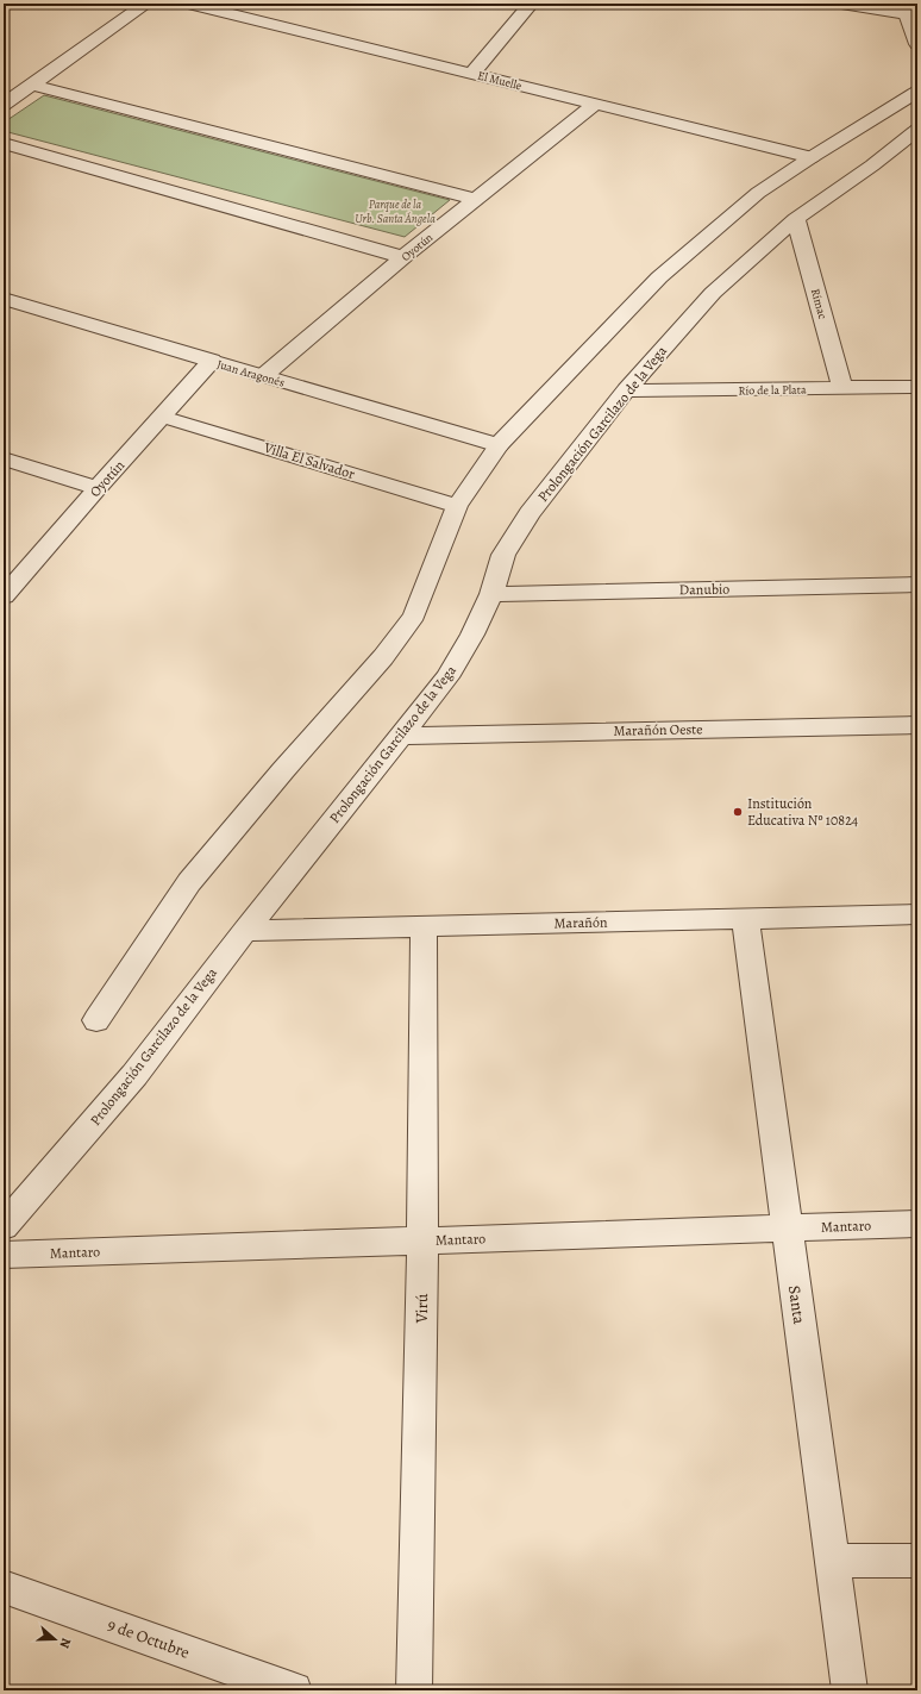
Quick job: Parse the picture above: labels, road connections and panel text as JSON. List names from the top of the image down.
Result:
{
  "streets": {
    "street": [
      "El Muelle",
      "Oyotún",
      "Rímac",
      "Juan Aragonés",
      "Río de la Plata",
      "Prolongación Garcilazo de la Vega",
      "Danubio",
      "Marañón Oeste",
      "Marañón",
      "Mantaro",
      "Santa",
      "Virú",
      "9 de Octubre"
    ],
    "lane": ["Villa El Salvador"]
  },
  "crossings": [
    ["El Muelle", "Oyotún"],
    ["Oyotún", "Juan Aragonés"],
    ["Oyotún", "Villa El Salvador"],
    ["Rímac", "Río de la Plata"],
    ["Rímac", "Prolongación Garcilazo de la Vega"],
    ["Río de la Plata", "Prolongación Garcilazo de la Vega"],
    ["Prolongación Garcilazo de la Vega", "Danubio"],
    ["Prolongación Garcilazo de la Vega", "Marañón Oeste"],
    ["Prolongación Garcilazo de la Vega", "Marañón"],
    ["Marañón", "Santa"],
    ["Marañón", "Virú"],
    ["Mantaro", "Santa"],
    ["Mantaro", "Virú"]
  ],
  "parks": ["Parque de la Urb. Santa Ángela"],
  "places": ["Institución Educativa Nº 10824"],
  "north": "right"
}
